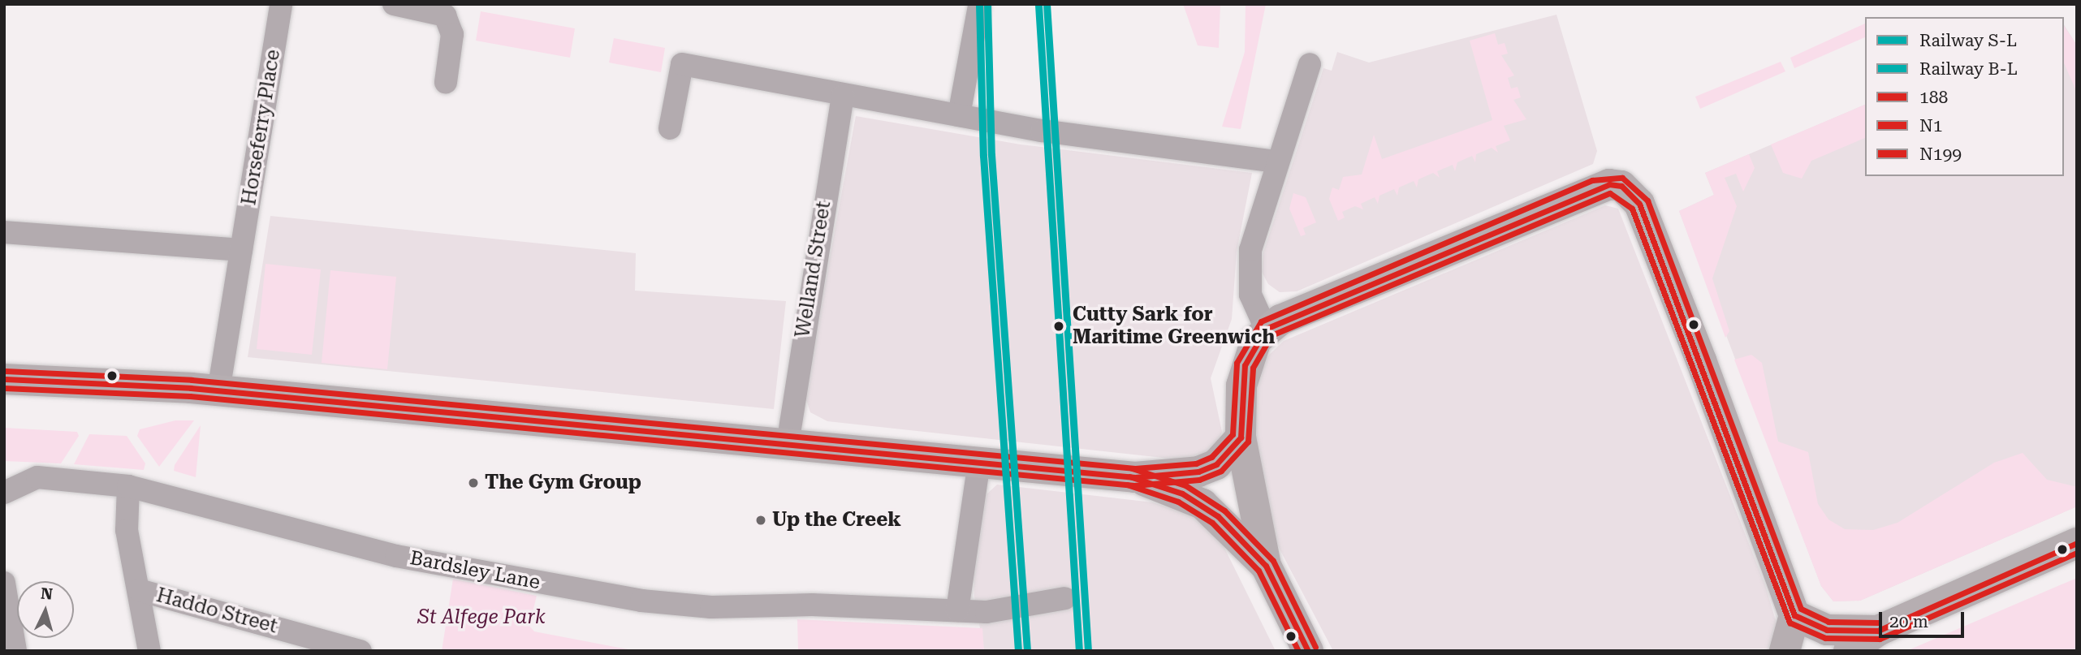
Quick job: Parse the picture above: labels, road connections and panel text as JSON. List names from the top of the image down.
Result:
{
  "streets": {
    "street": [
      "Horseferry Place",
      "Welland Street",
      "Bardsley Lane",
      "Haddo Street"
    ]
  },
  "crossings": [
    ["Bardsley Lane", "Haddo Street"]
  ],
  "parks": ["St Alfege Park"],
  "places": ["Cutty Sark for Maritime Greenwich", "The Gym Group", "Up the Creek"],
  "lines": [
    "rail line S-L",
    "rail line B-L",
    "transit line N199",
    "transit line 188",
    "transit line N1"
  ],
  "legend": [
    "Railway S-L",
    "Railway B-L",
    "188",
    "N1",
    "N199"
  ],
  "scale_bar": "20 m",
  "north": "top"
}
